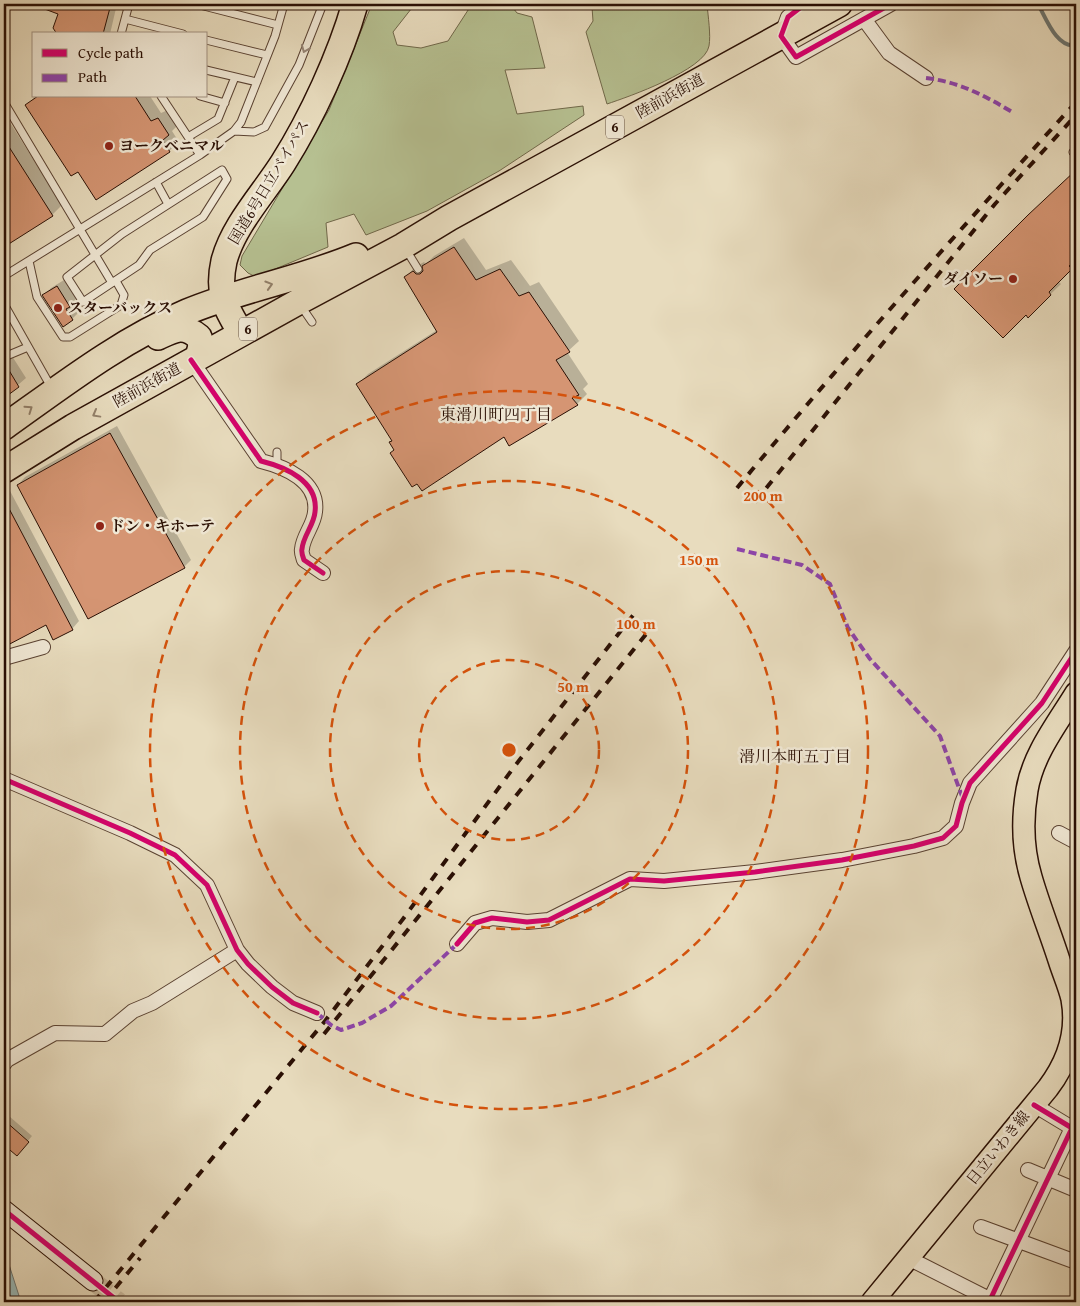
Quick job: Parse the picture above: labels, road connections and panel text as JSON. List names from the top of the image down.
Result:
{
  "streets": {
    "highway": ["陸前浜街道", "6", "国道6号日立バイパス"],
    "main road": ["日立いわき線"]
  },
  "crossings": [
    ["陸前浜街道", "国道6号日立バイパス"]
  ],
  "districts": ["東滑川町四丁目", "滑川本町五丁目"],
  "places": [
    "ヨークベニマル",
    "ダイソー",
    "スターバックス",
    "ドン・キホーテ"
  ],
  "legend": ["Cycle path", "Path"],
  "rings": [
    "200 m",
    "150 m",
    "100 m",
    "50 m"
  ]
}
